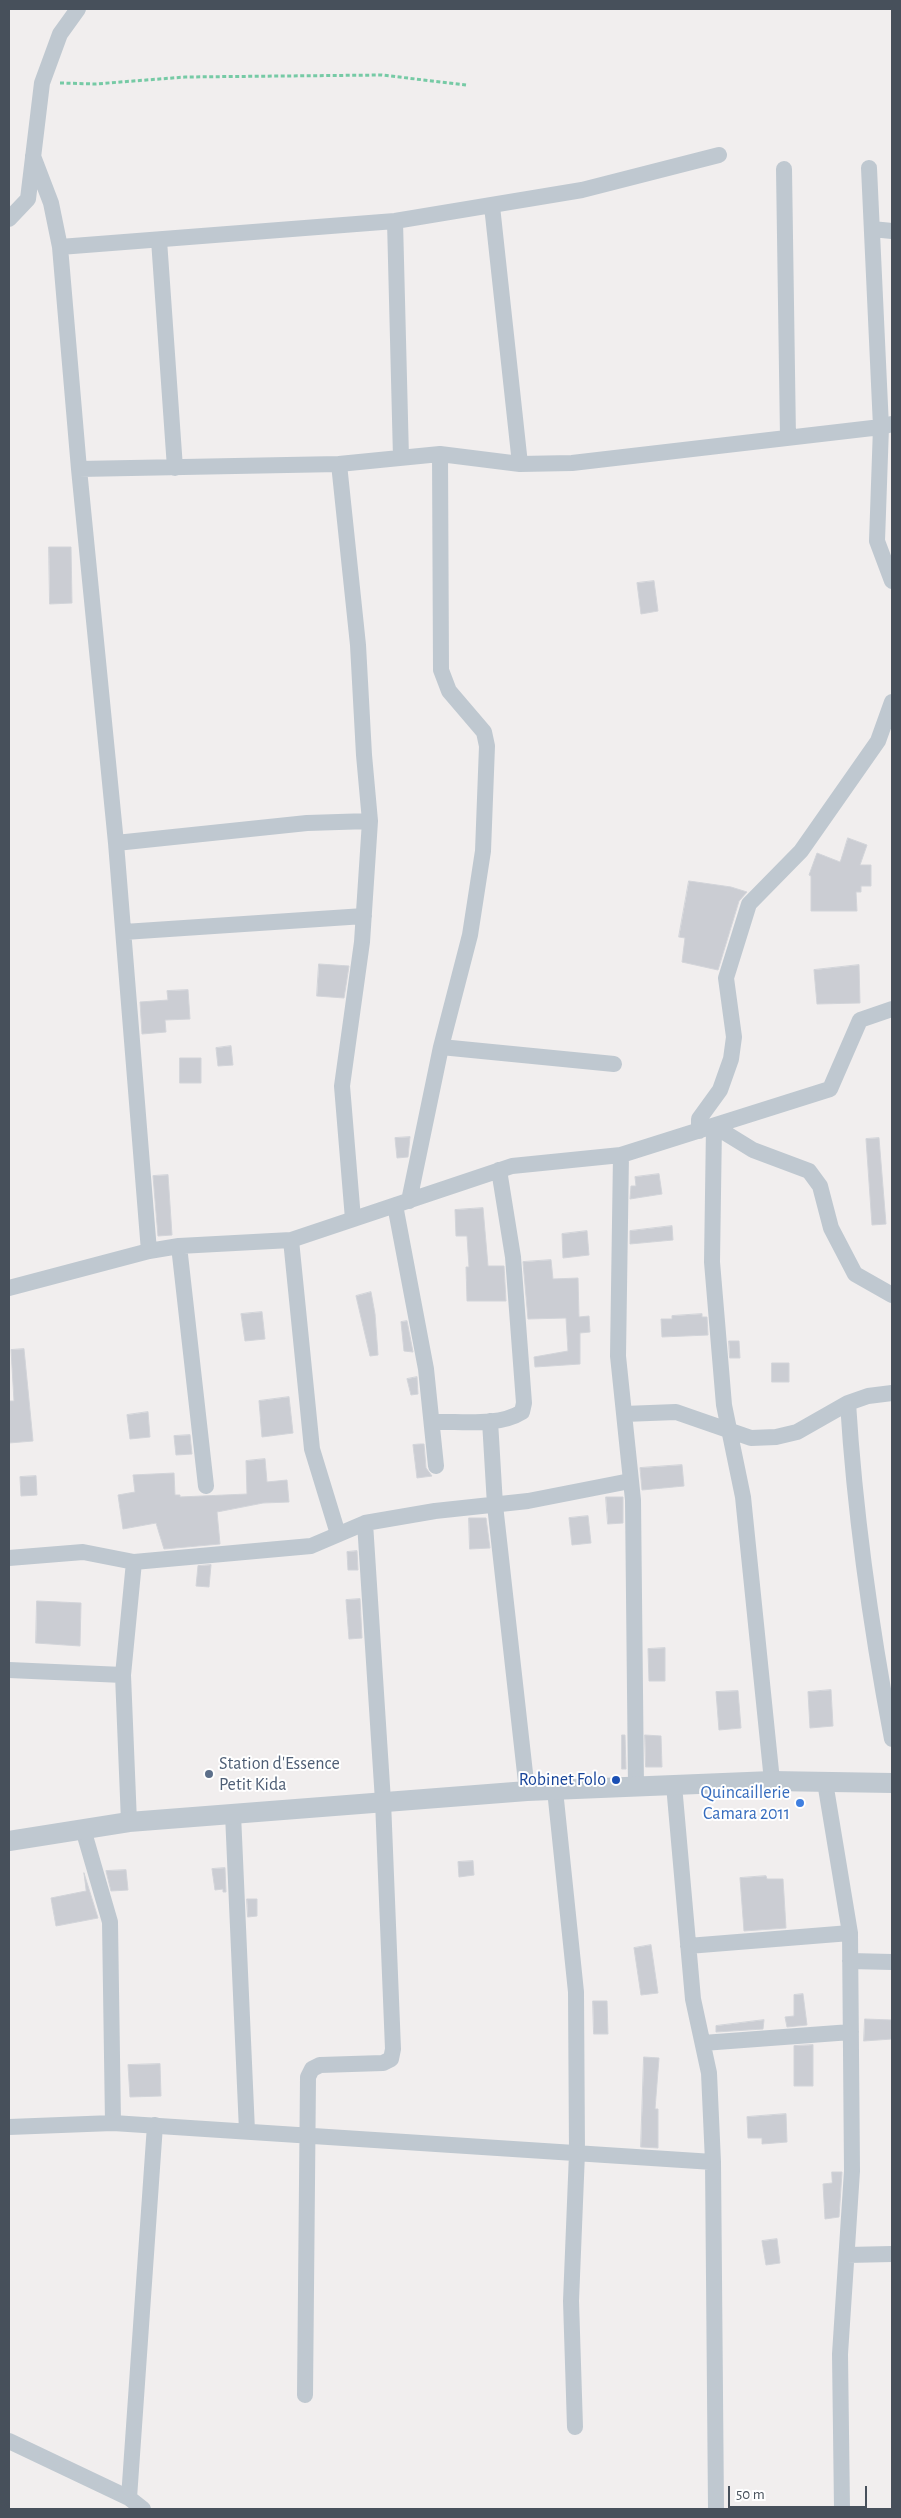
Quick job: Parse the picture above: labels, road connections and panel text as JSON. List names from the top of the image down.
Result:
{
  "places": ["Station d'Essence Petit Kida", "Robinet Folo", "Quincaillerie Camara 2011"],
  "scale_bar": "50 m"
}
